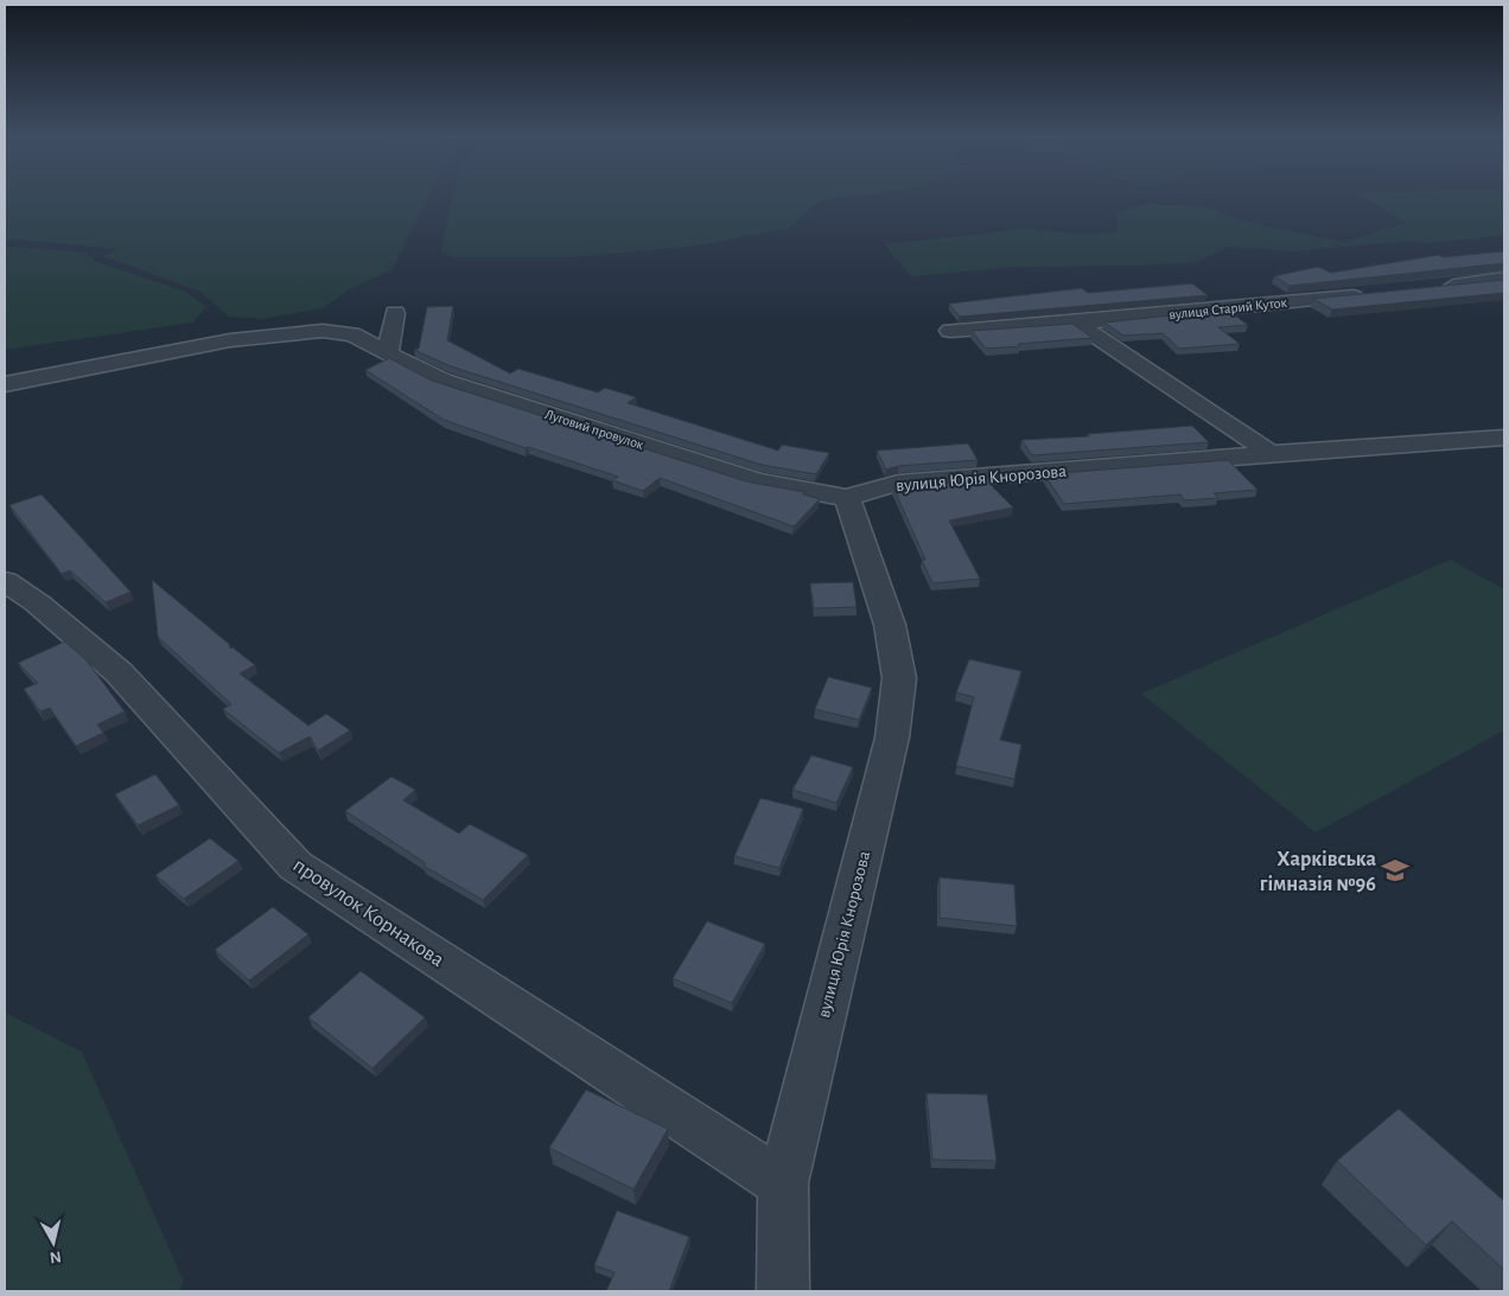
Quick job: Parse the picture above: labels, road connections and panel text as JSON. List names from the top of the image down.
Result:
{
  "streets": {
    "street": [
      "вулиця Старий Куток",
      "Луговий провулок",
      "вулиця Юрія Кнорозова",
      "провулок Корнакова"
    ]
  },
  "crossings": [
    ["Луговий провулок", "вулиця Юрія Кнорозова"],
    ["вулиця Юрія Кнорозова", "провулок Корнакова"]
  ],
  "places": {
    "school or university": ["Харківська гімназія №96"]
  },
  "north": "bottom"
}
